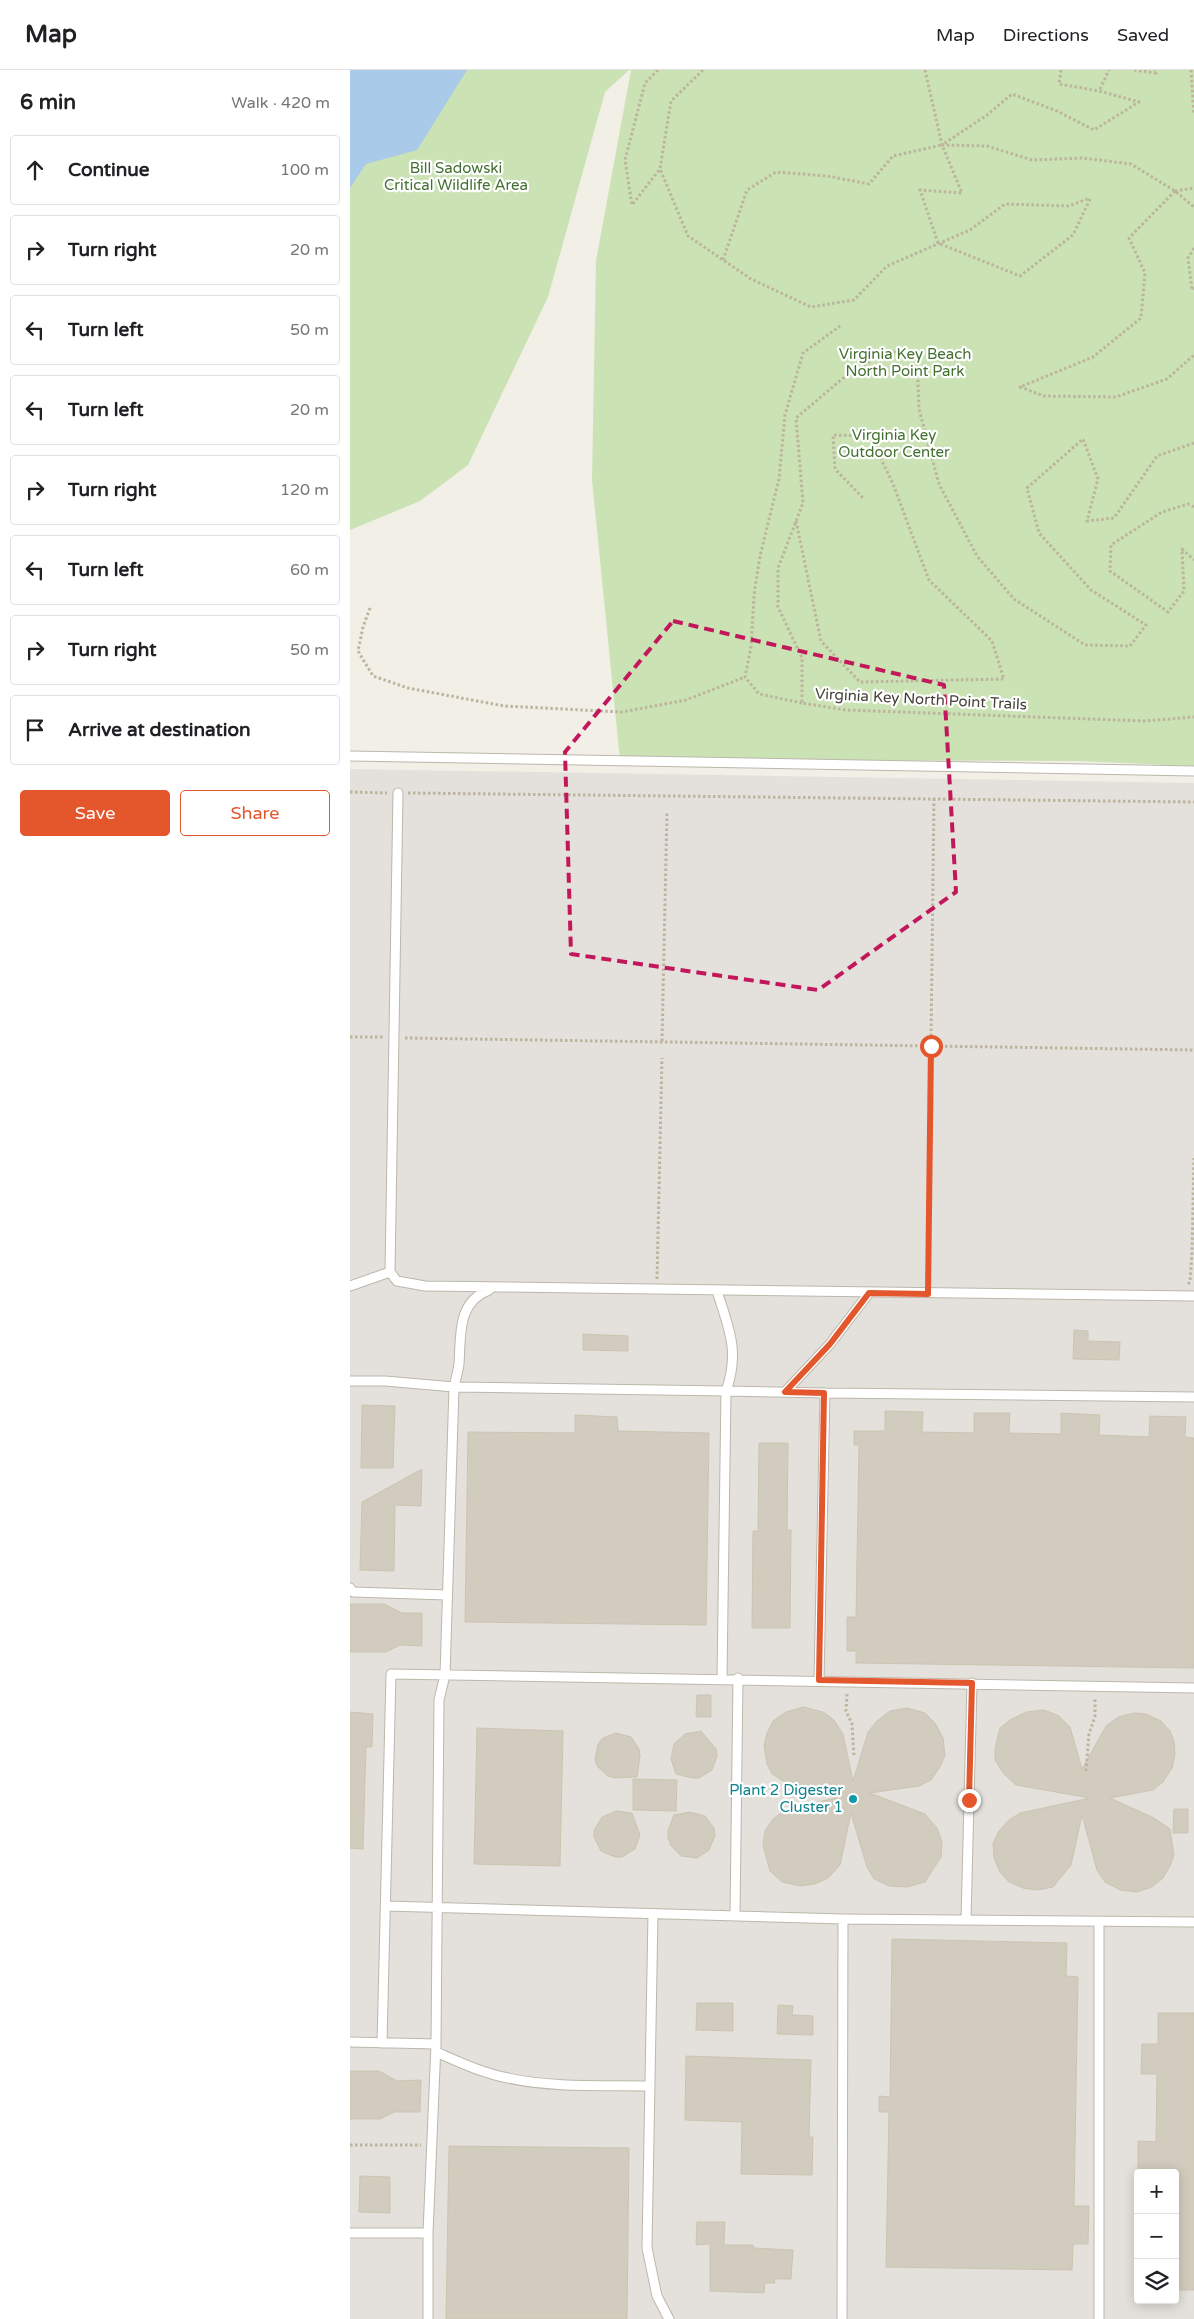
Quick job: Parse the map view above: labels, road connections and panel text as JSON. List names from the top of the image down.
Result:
{
  "streets": {
    "path": ["Virginia Key North Point Trails"]
  },
  "parks": ["Bill Sadowski Critical Wildlife Area", "Virginia Key Beach North Point Park", "Virginia Key Outdoor Center"],
  "places": ["Plant 2 Digester Cluster 1"],
  "page": {
    "header": "Map",
    "nav": ["Map", "Directions", "Saved"],
    "heading": ["6 min", "Walk · 420 m"],
    "list": [
      ["Continue", "100 m"],
      ["Turn right", "20 m"],
      ["Turn left", "50 m"],
      ["Turn left", "20 m"],
      ["Turn right", "120 m"],
      ["Turn left", "60 m"],
      ["Turn right", "50 m"],
      "Arrive at destination"
    ],
    "buttons": ["Save", "Share"],
    "map_buttons": ["+", "−"]
  }
}
